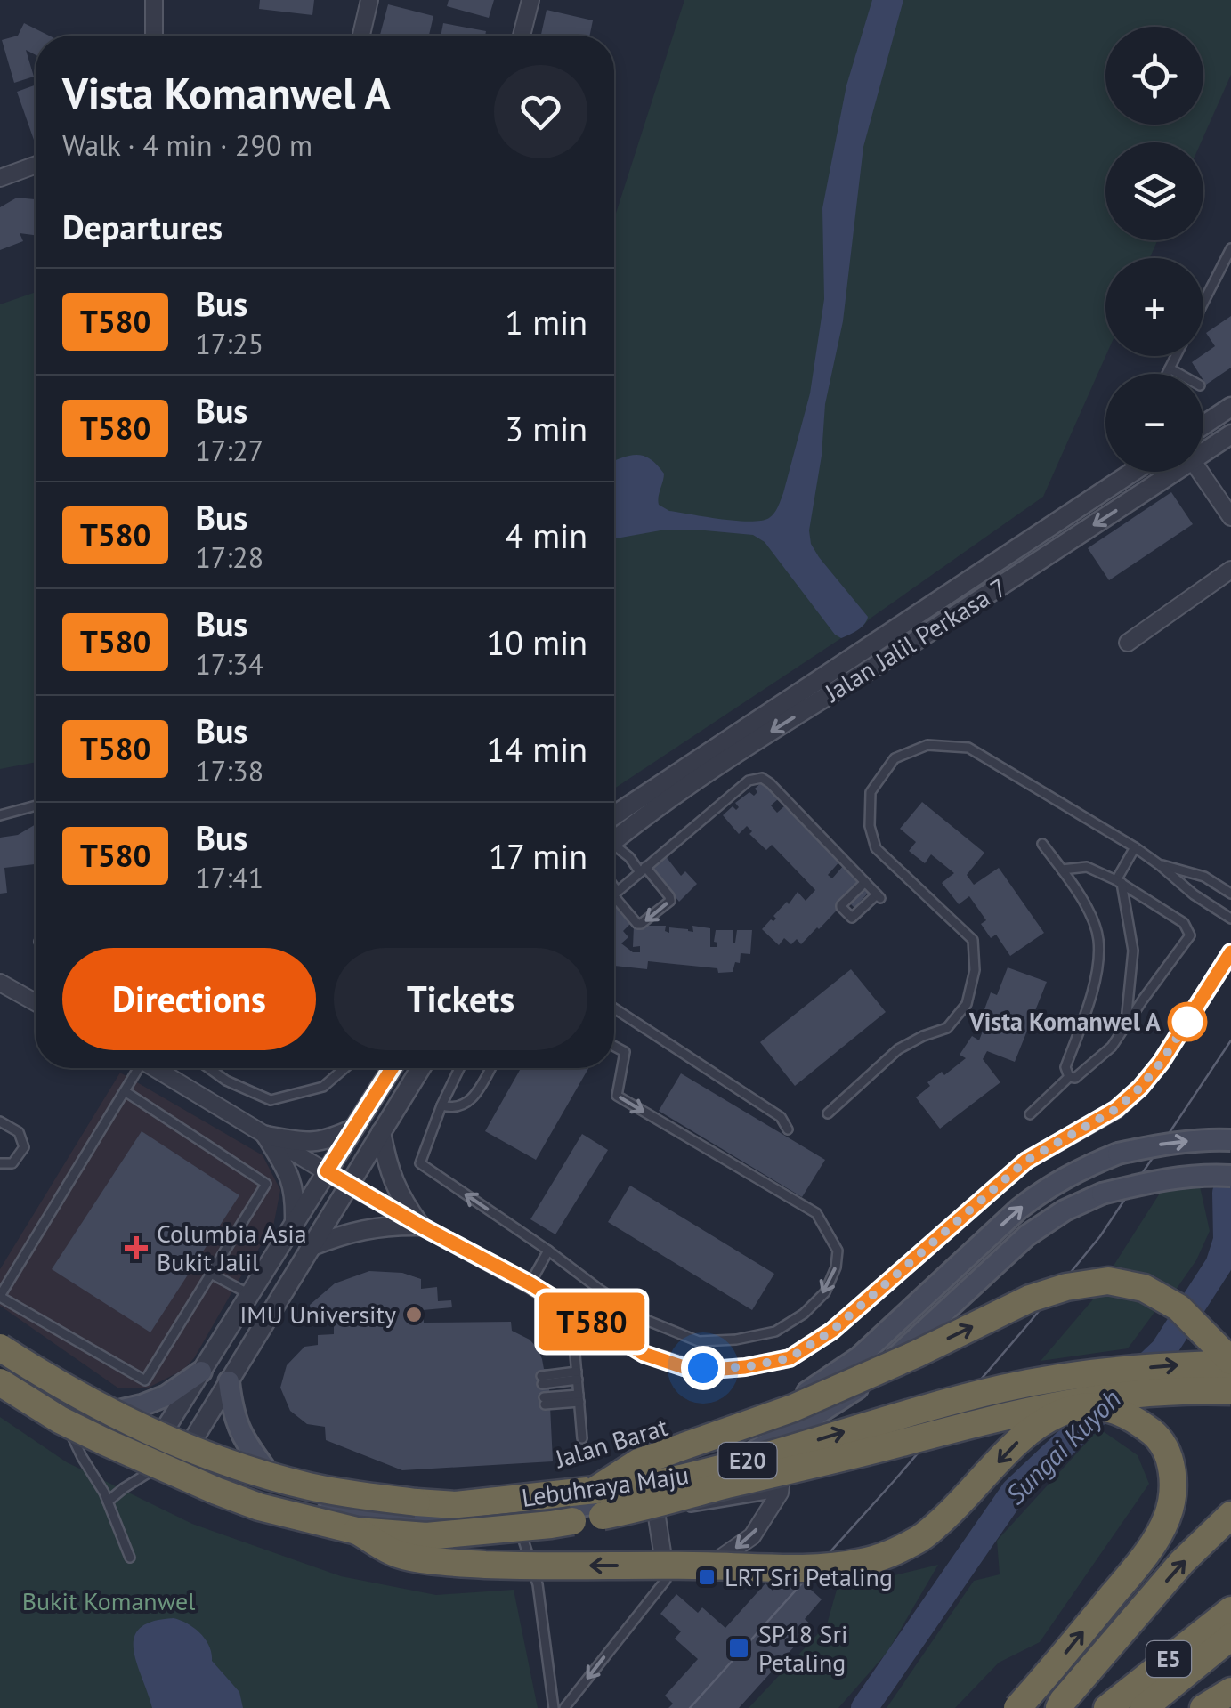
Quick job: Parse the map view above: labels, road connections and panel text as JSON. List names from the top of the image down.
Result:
{
  "streets": {
    "highway": ["E20", "Lebuhraya Maju", "E5"],
    "main road": ["Jalan Barat"],
    "street": ["Jalan Jalil Perkasa 7"]
  },
  "crossings": [
    ["Jalan Barat", "Lebuhraya Maju"]
  ],
  "water": ["Sungai Kuyoh"],
  "parks": ["Bukit Komanwel"],
  "places": {
    "other": ["Vista Komanwel A", "IMU University"],
    "health": ["Columbia Asia Bukit Jalil"],
    "transit": ["LRT Sri Petaling", "SP18 Sri Petaling"]
  },
  "lines": ["bus line T580"],
  "page": {
    "on_map": "T580",
    "map_buttons": ["+", "−"],
    "heading": [
      ["Vista Komanwel A", "Walk · 4 min · 290 m"],
      "Departures"
    ],
    "list": [
      {
        "mark": "T580",
        "name": "Bus",
        "note": "17:25",
        "value": "1 min"
      },
      {
        "mark": "T580",
        "name": "Bus",
        "note": "17:27",
        "value": "3 min"
      },
      {
        "mark": "T580",
        "name": "Bus",
        "note": "17:28",
        "value": "4 min"
      },
      {
        "mark": "T580",
        "name": "Bus",
        "note": "17:34",
        "value": "10 min"
      },
      {
        "mark": "T580",
        "name": "Bus",
        "note": "17:38",
        "value": "14 min"
      },
      {
        "mark": "T580",
        "name": "Bus",
        "note": "17:41",
        "value": "17 min"
      }
    ],
    "buttons": ["Directions", "Tickets"]
  }
}
